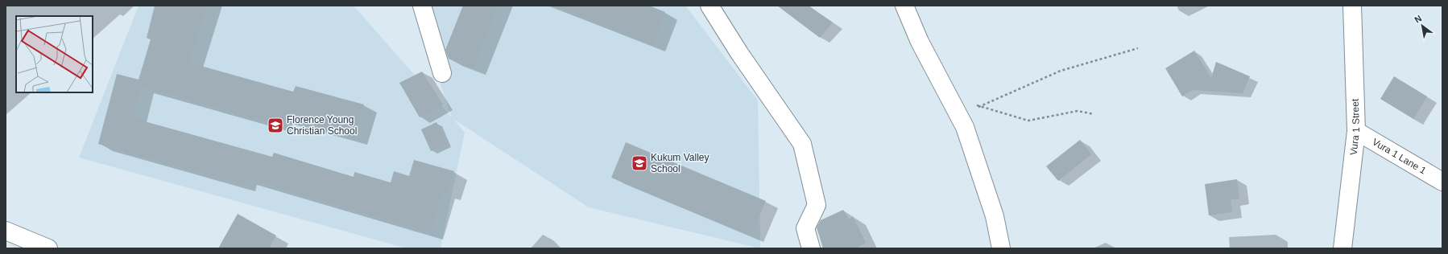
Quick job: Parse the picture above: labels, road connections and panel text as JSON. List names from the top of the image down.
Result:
{
  "streets": {
    "street": ["Vura 1 Street", "Vura 1 Lane 1"]
  },
  "crossings": [
    ["Vura 1 Street", "Vura 1 Lane 1"]
  ],
  "places": {
    "school or university": ["Florence Young Christian School", "Kukum Valley School"]
  },
  "north": "top left"
}
